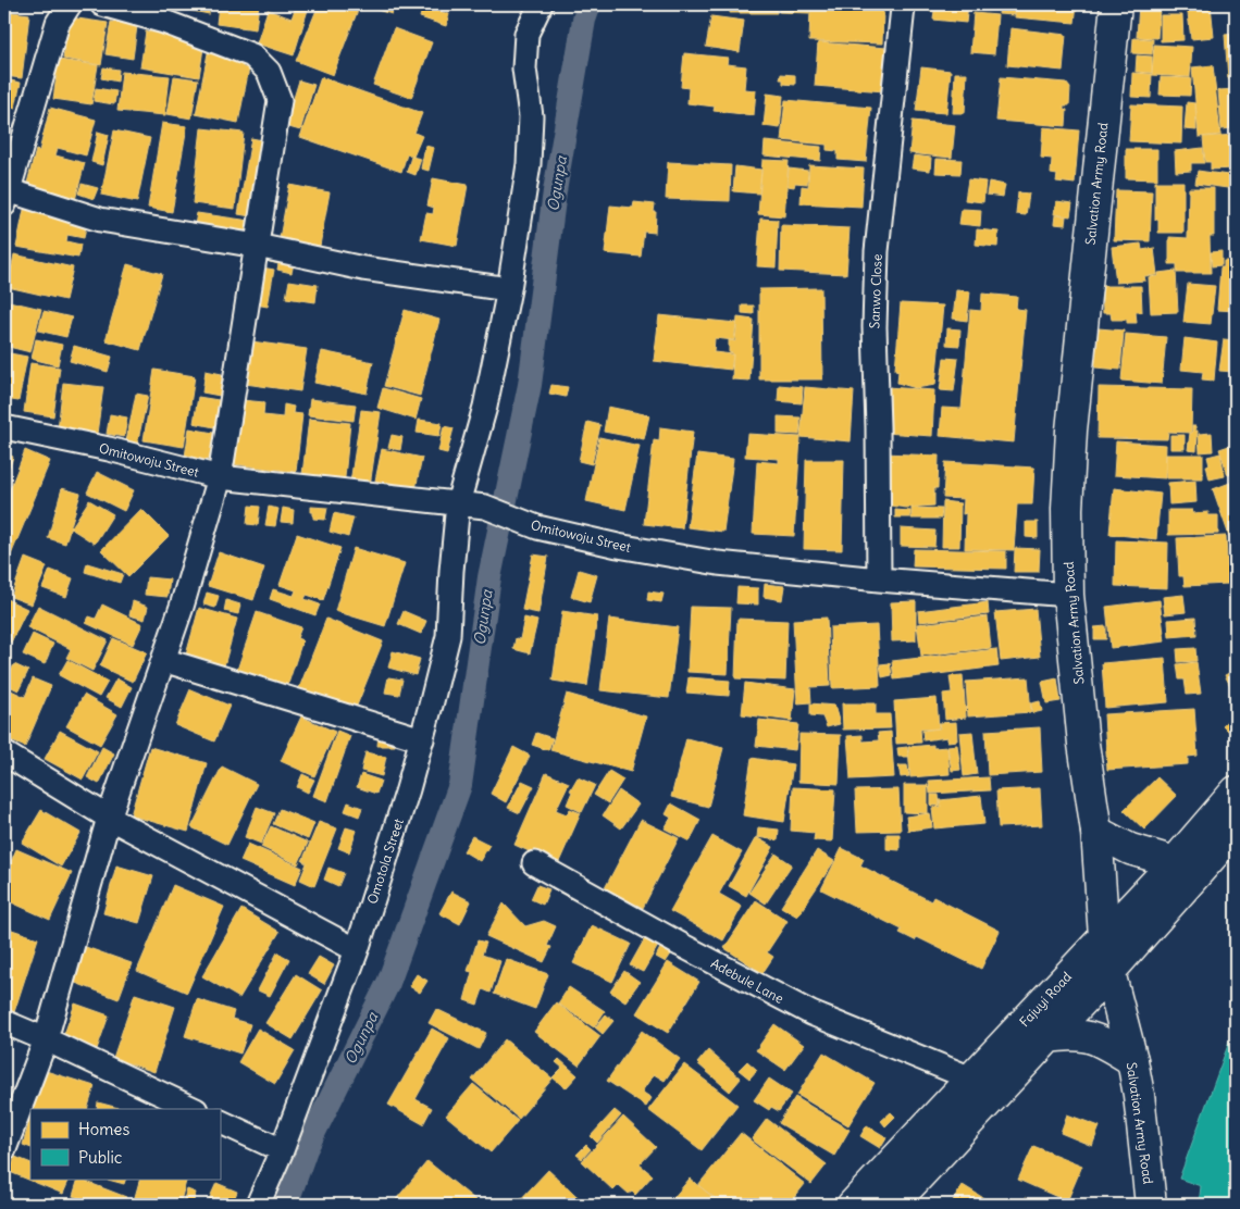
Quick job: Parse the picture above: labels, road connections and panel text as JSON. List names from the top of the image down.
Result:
{
  "streets": {
    "main road": ["Salvation Army Road", "Fajuyi Road"],
    "street": [
      "Sanwo Close",
      "Omitowoju Street",
      "Omotola Street",
      "Adebule Lane"
    ]
  },
  "crossings": [
    ["Salvation Army Road", "Omitowoju Street"],
    ["Salvation Army Road", "Fajuyi Road"],
    ["Sanwo Close", "Omitowoju Street"],
    ["Omitowoju Street", "Omotola Street"],
    ["Adebule Lane", "Fajuyi Road"]
  ],
  "water": ["Ogunpa"],
  "legend": ["Homes", "Public"]
}
